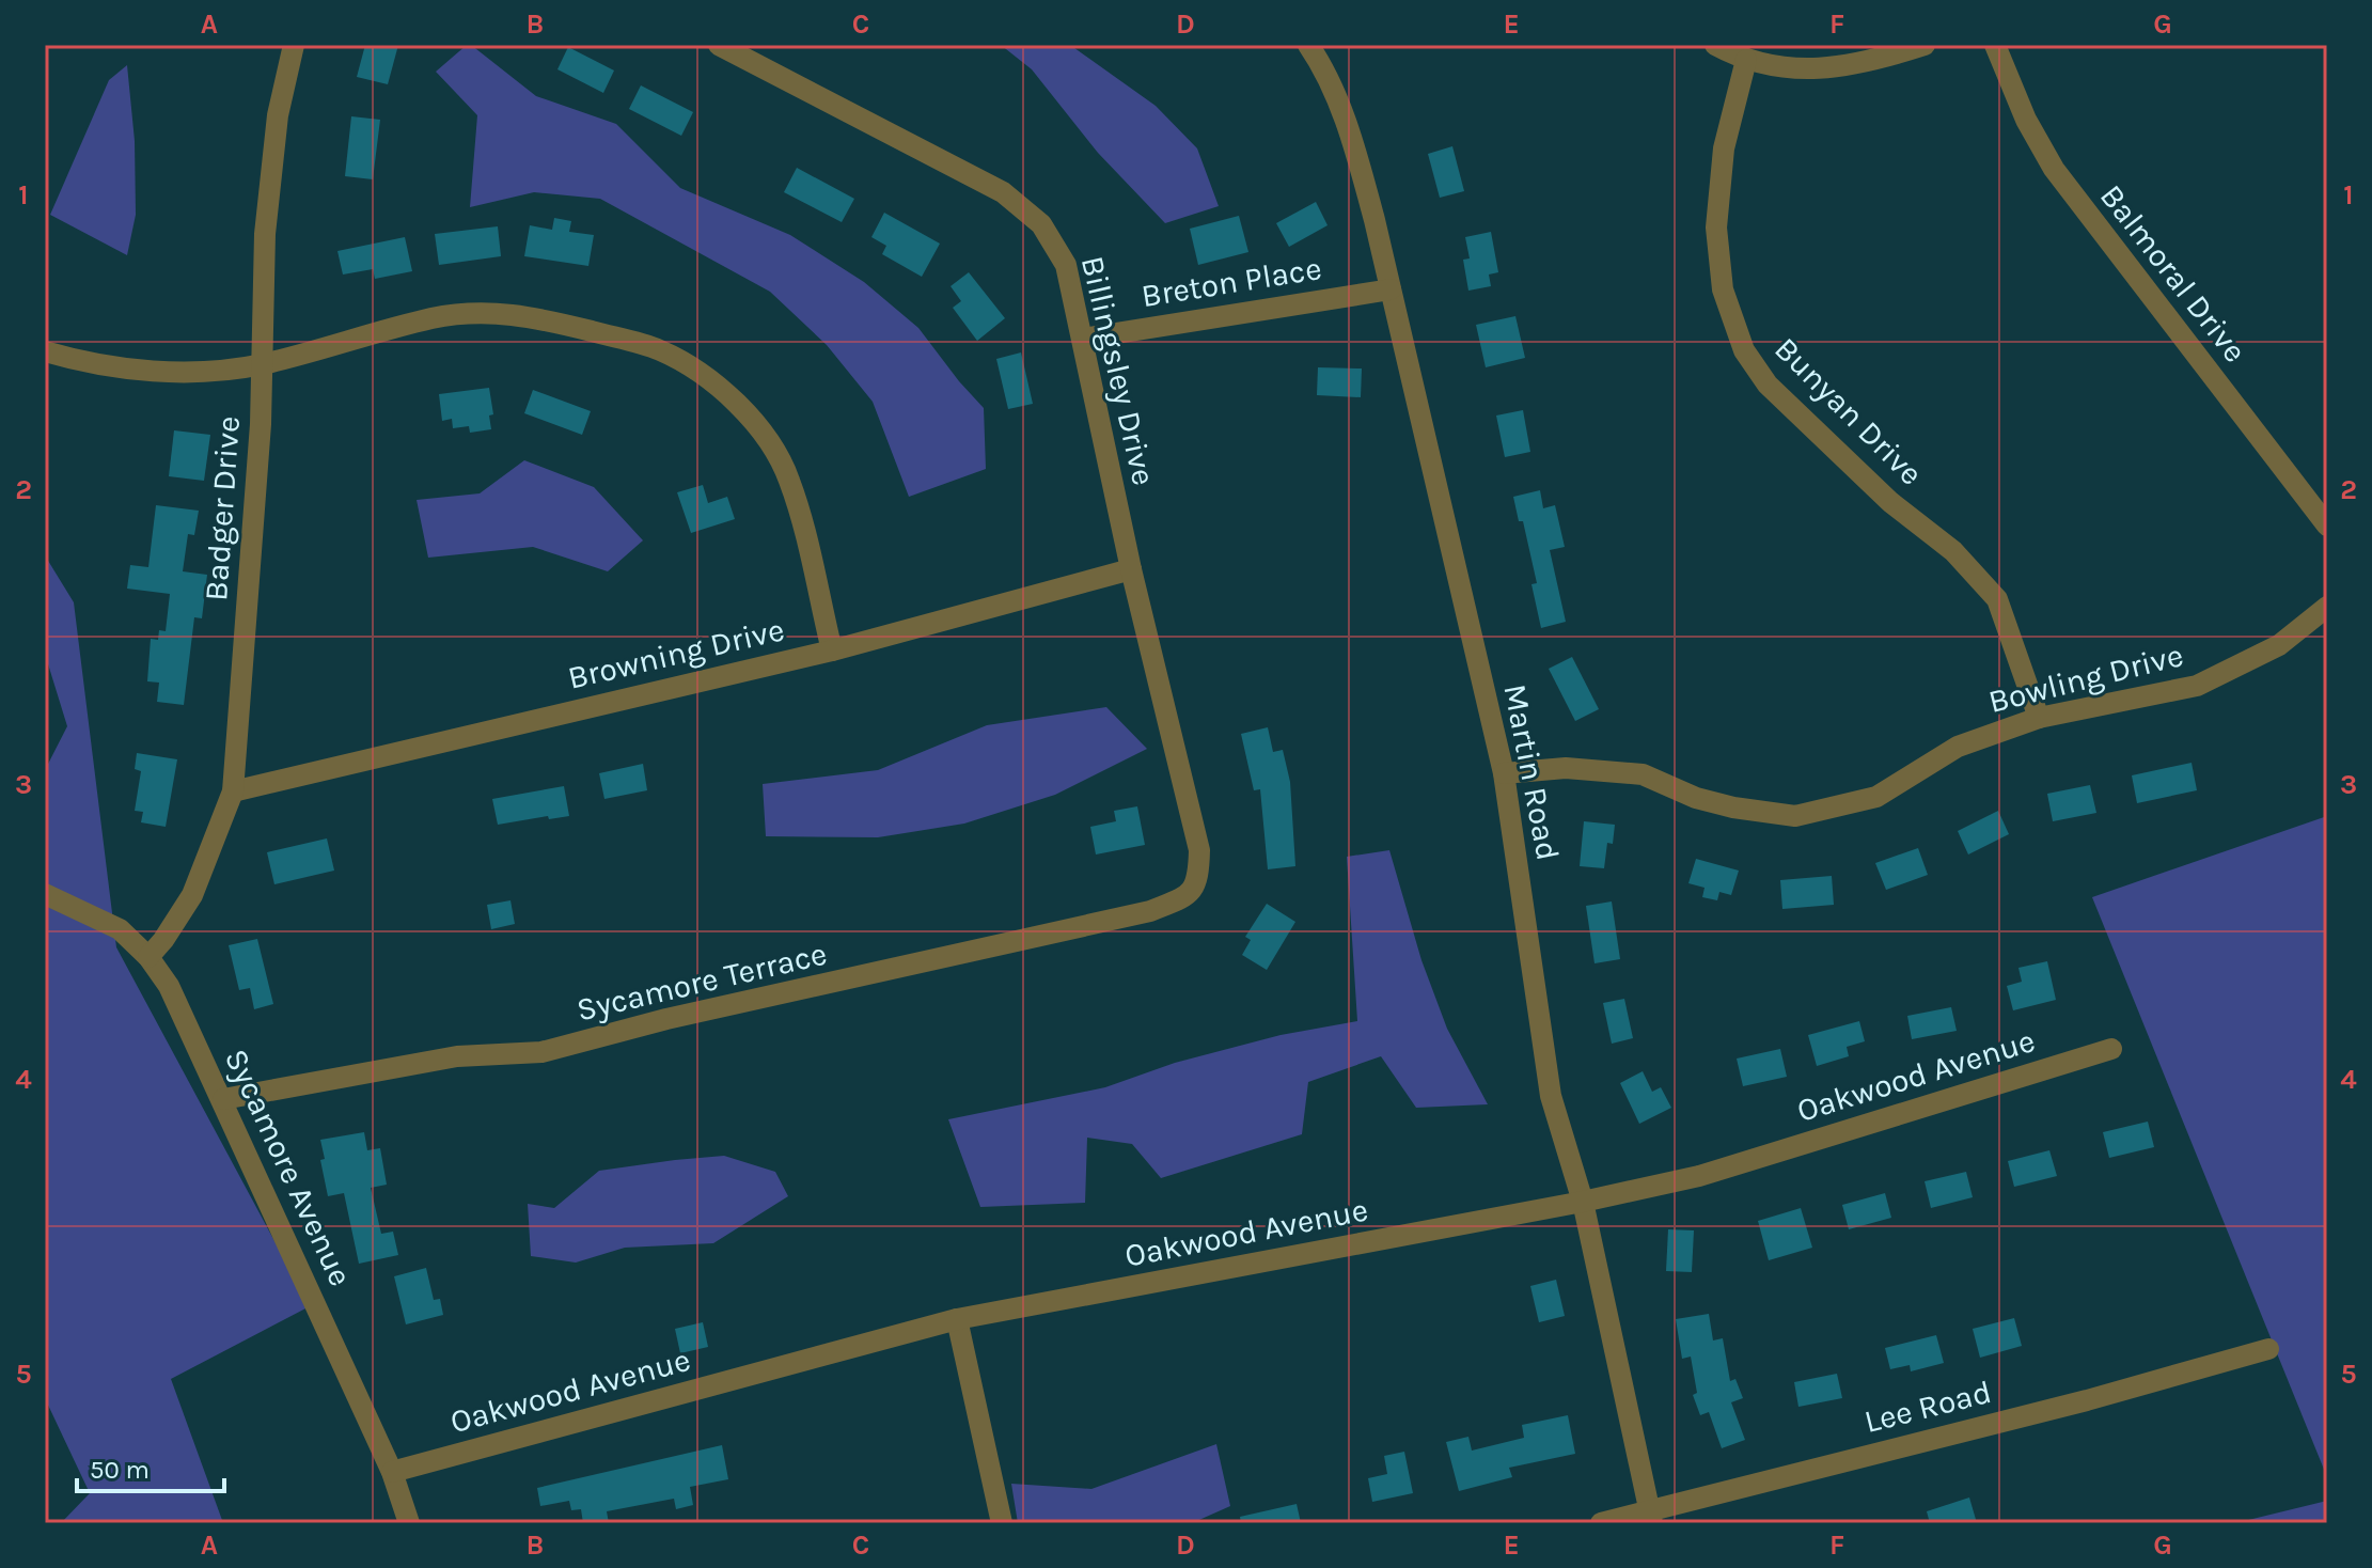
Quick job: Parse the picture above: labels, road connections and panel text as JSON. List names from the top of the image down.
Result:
{
  "streets": {
    "street": [
      "Balmoral Drive",
      "Breton Place",
      "Billingsley Drive",
      "Bunyan Drive",
      "Badger Drive",
      "Browning Drive",
      "Bowling Drive",
      "Martin Road",
      "Sycamore Terrace",
      "Oakwood Avenue",
      "Sycamore Avenue",
      "Lee Road"
    ]
  },
  "crossings": [
    ["Breton Place", "Billingsley Drive"],
    ["Breton Place", "Martin Road"],
    ["Billingsley Drive", "Browning Drive"],
    ["Billingsley Drive", "Sycamore Terrace"],
    ["Bunyan Drive", "Bowling Drive"],
    ["Badger Drive", "Browning Drive"],
    ["Badger Drive", "Sycamore Avenue"],
    ["Bowling Drive", "Martin Road"],
    ["Martin Road", "Oakwood Avenue"],
    ["Martin Road", "Lee Road"],
    ["Sycamore Terrace", "Sycamore Avenue"],
    ["Oakwood Avenue", "Sycamore Avenue"]
  ],
  "scale_bar": "50 m",
  "grid": {
    "columns": [
      "A",
      "B",
      "C",
      "D",
      "E",
      "F",
      "G"
    ],
    "rows": [
      "1",
      "2",
      "3",
      "4",
      "5"
    ]
  }
}
